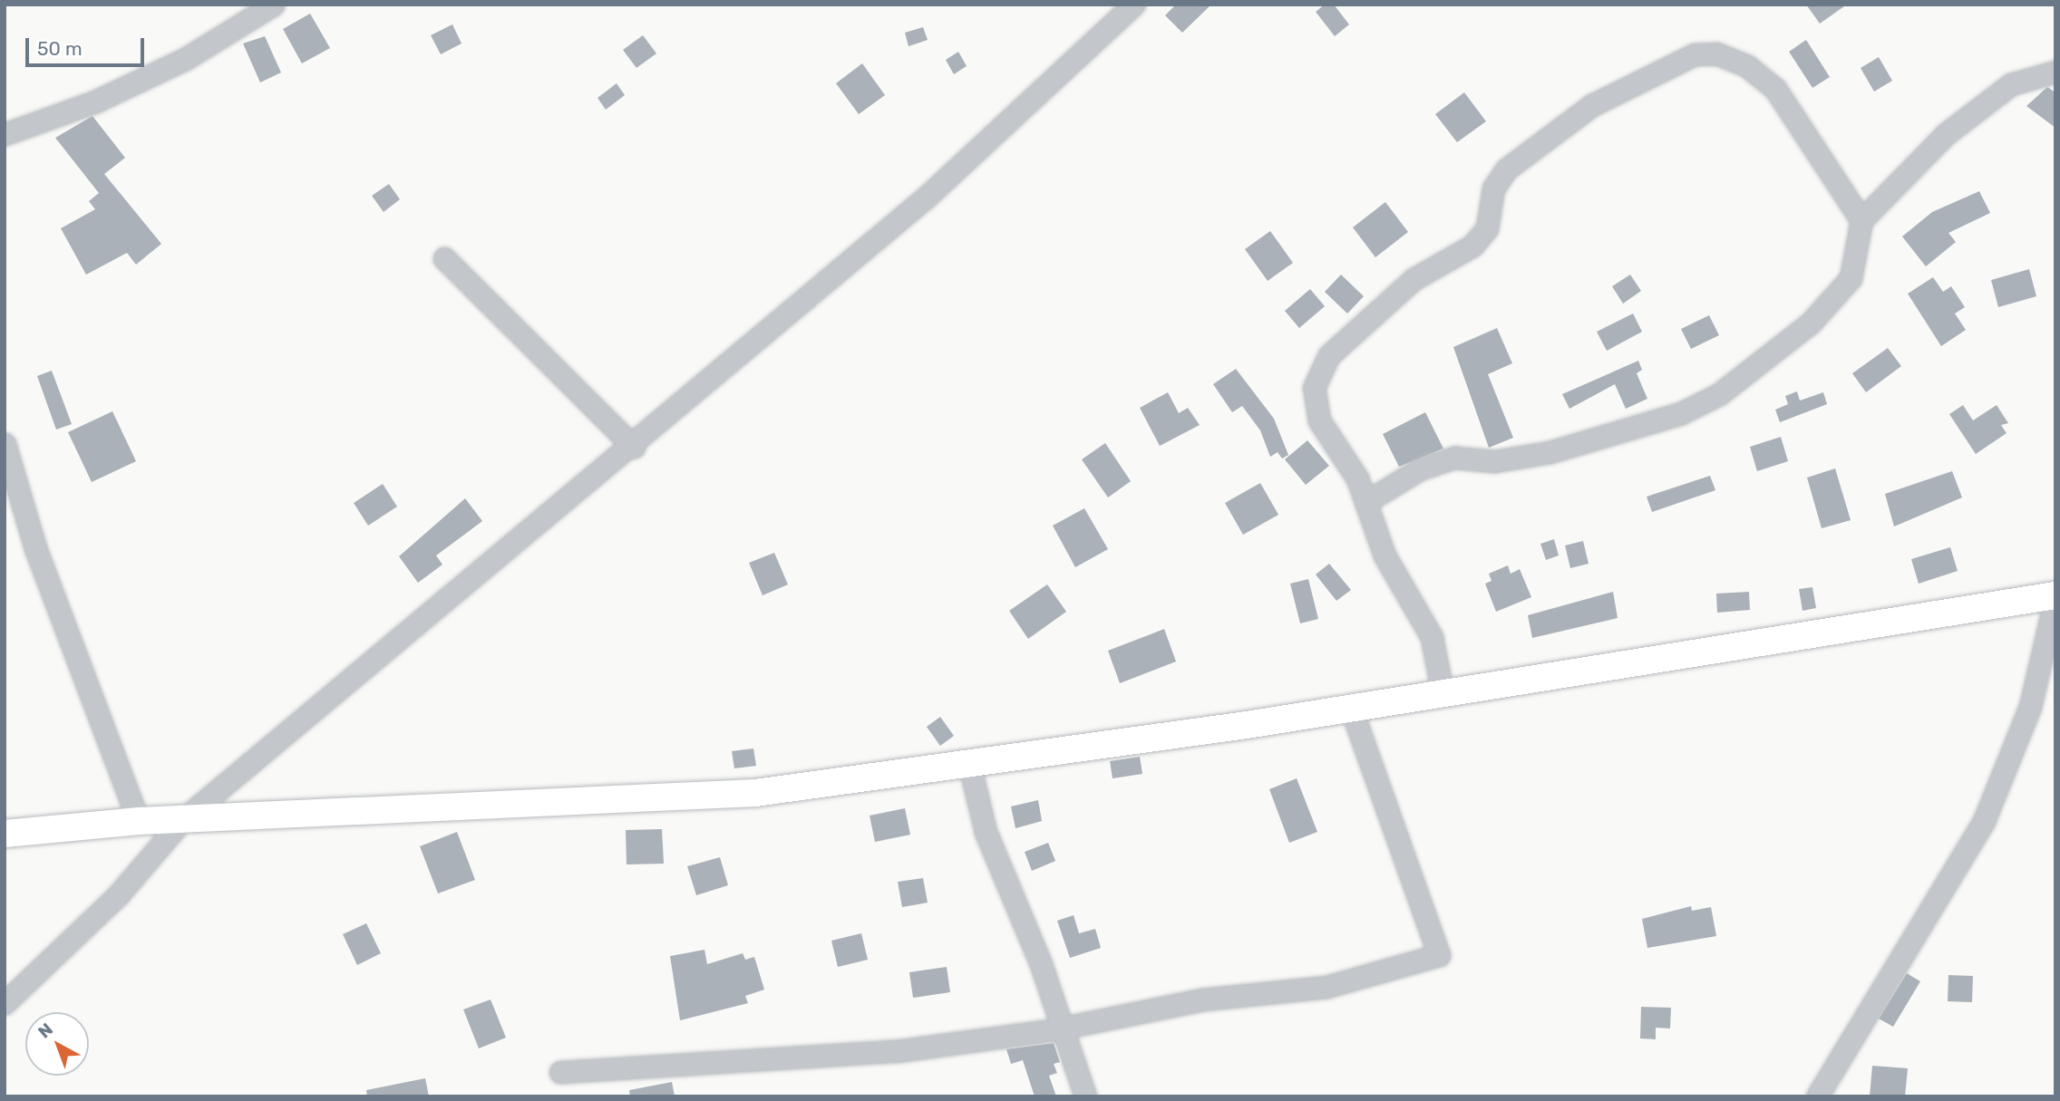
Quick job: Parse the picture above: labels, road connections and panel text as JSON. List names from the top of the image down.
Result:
{
  "scale_bar": "50 m",
  "north": "top left"
}
